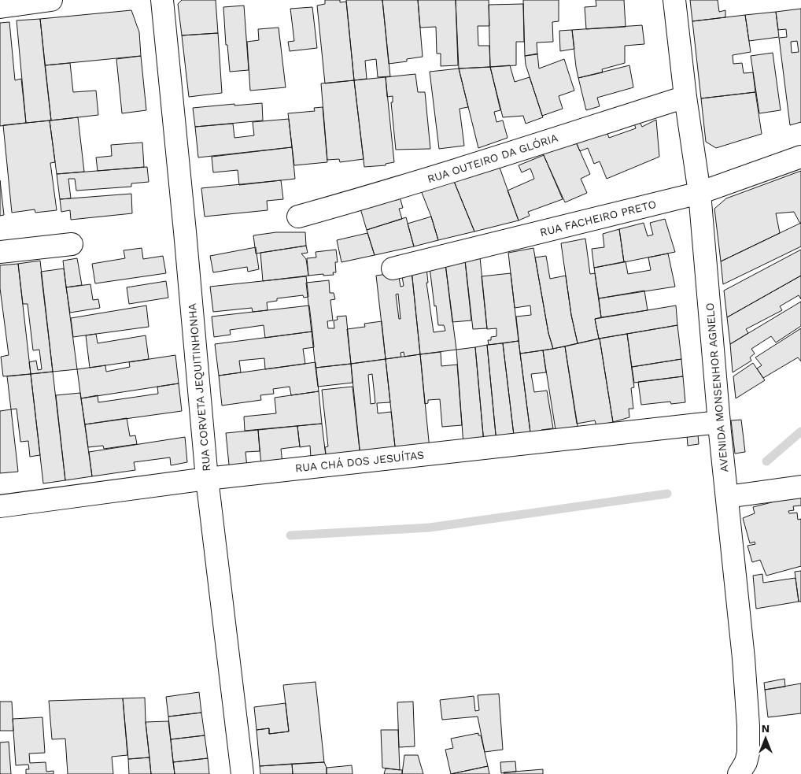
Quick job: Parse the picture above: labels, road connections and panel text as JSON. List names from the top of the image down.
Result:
{
  "streets": {
    "street": [
      "RUA OUTEIRO DA GLÓRIA",
      "RUA FACHEIRO PRETO",
      "RUA CORVETA JEQUITINHONHA",
      "AVENIDA MONSENHOR AGNELO",
      "RUA CHÁ DOS JESUÍTAS"
    ]
  },
  "crossings": [
    ["RUA OUTEIRO DA GLÓRIA", "AVENIDA MONSENHOR AGNELO"],
    ["RUA FACHEIRO PRETO", "AVENIDA MONSENHOR AGNELO"],
    ["RUA CORVETA JEQUITINHONHA", "RUA CHÁ DOS JESUÍTAS"],
    ["AVENIDA MONSENHOR AGNELO", "RUA CHÁ DOS JESUÍTAS"]
  ],
  "north": "top"
}
